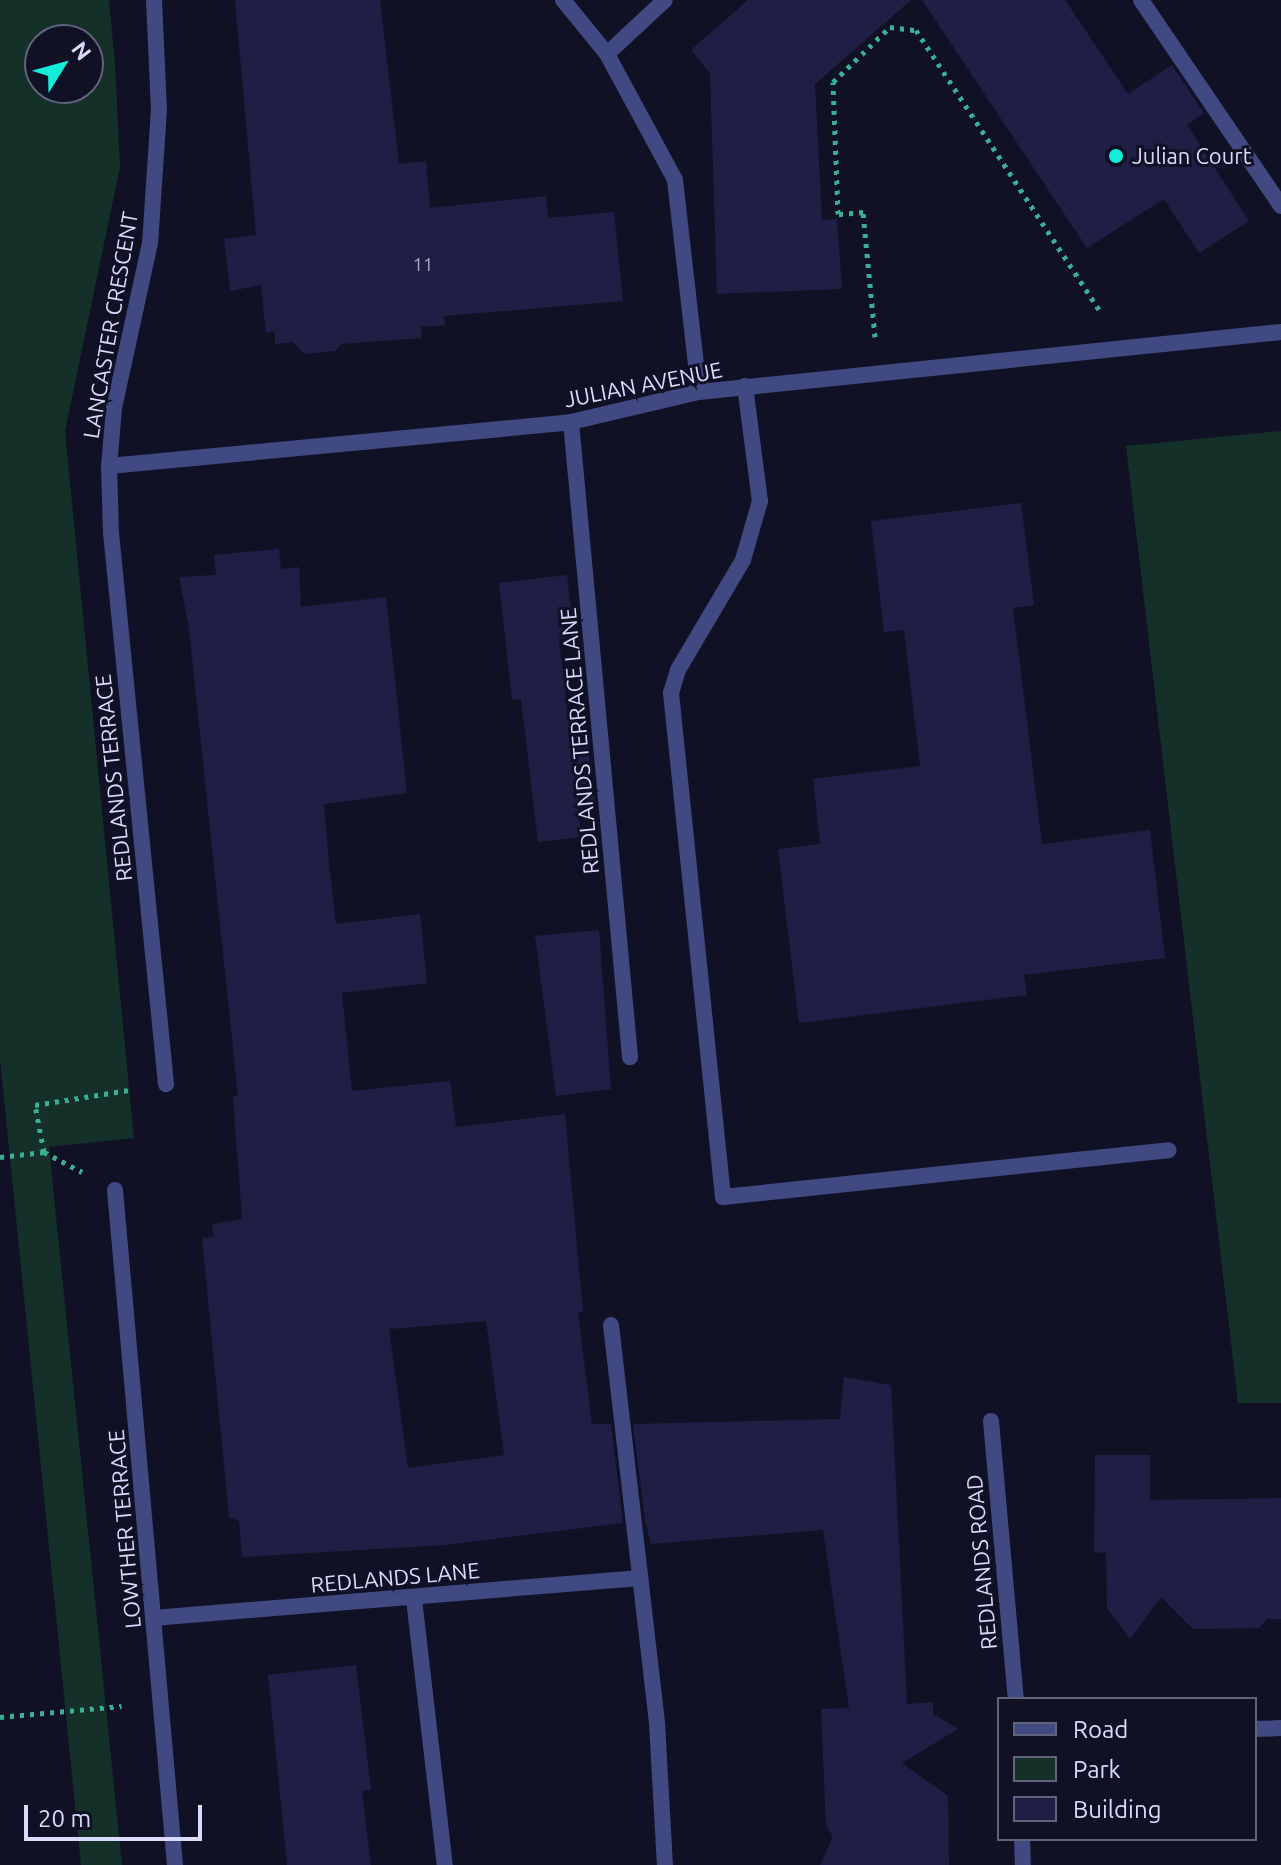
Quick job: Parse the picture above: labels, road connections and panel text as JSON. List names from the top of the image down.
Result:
{
  "streets": {
    "street": [
      "LANCASTER CRESCENT",
      "JULIAN AVENUE",
      "REDLANDS TERRACE LANE",
      "REDLANDS TERRACE",
      "LOWTHER TERRACE",
      "REDLANDS ROAD",
      "REDLANDS LANE"
    ]
  },
  "crossings": [
    ["LANCASTER CRESCENT", "JULIAN AVENUE"],
    ["LANCASTER CRESCENT", "REDLANDS TERRACE"],
    ["JULIAN AVENUE", "REDLANDS TERRACE LANE"],
    ["JULIAN AVENUE", "REDLANDS TERRACE"],
    ["LOWTHER TERRACE", "REDLANDS LANE"]
  ],
  "places": ["Julian Court"],
  "house_numbers": ["11"],
  "legend": ["Road", "Park", "Building"],
  "scale_bar": "20 m",
  "north": "top right"
}
